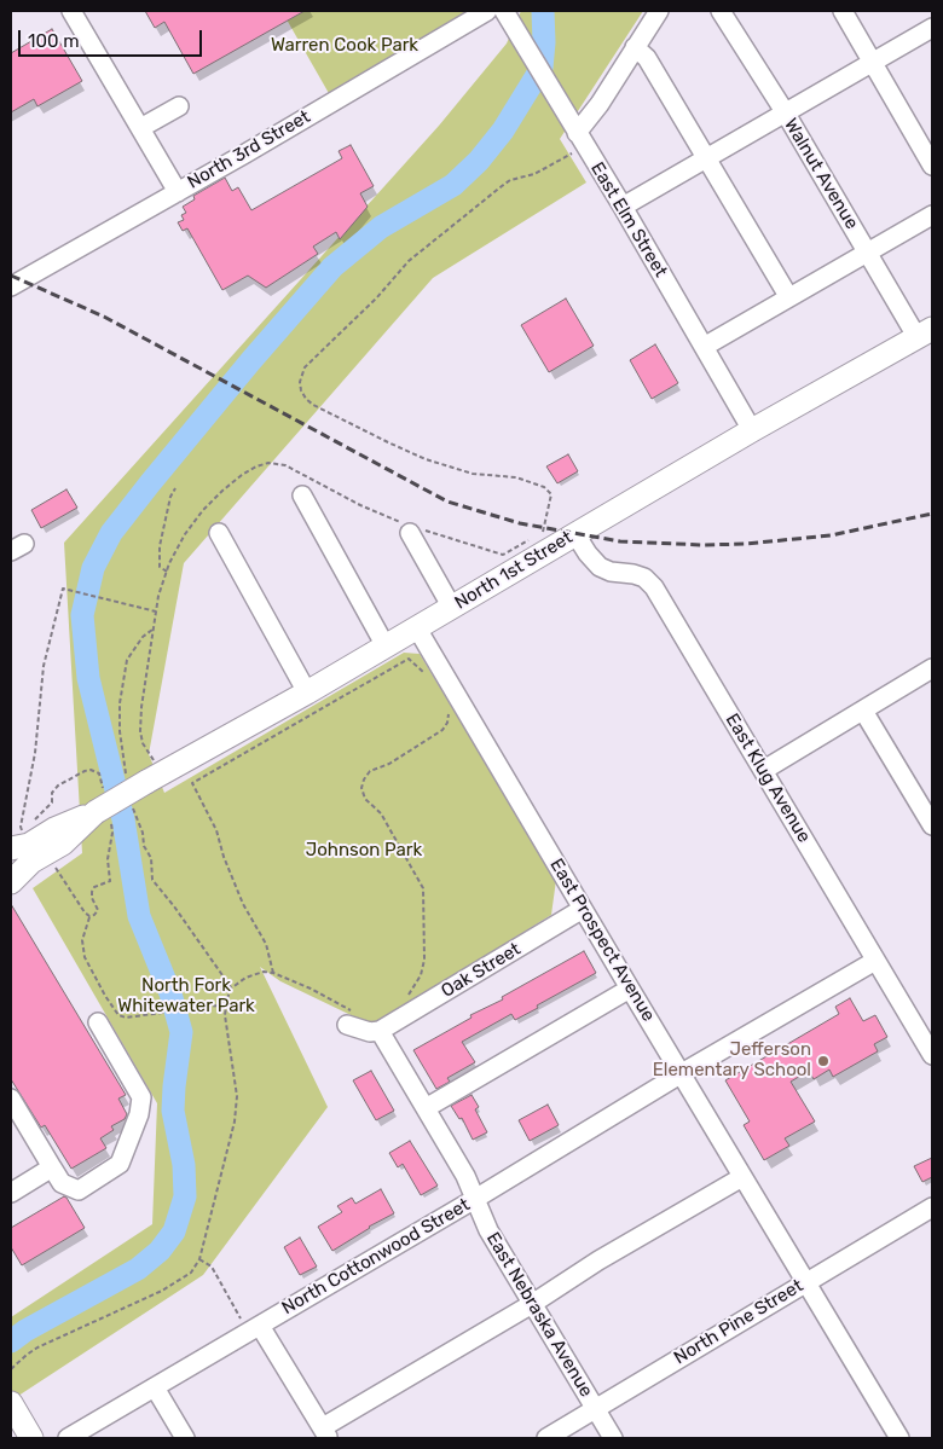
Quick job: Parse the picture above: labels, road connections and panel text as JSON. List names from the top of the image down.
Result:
{
  "streets": {
    "main road": ["North 1st Street"],
    "street": [
      "North 3rd Street",
      "Walnut Avenue",
      "East Elm Street",
      "East Klug Avenue",
      "East Prospect Avenue",
      "Oak Street",
      "North Cottonwood Street",
      "East Nebraska Avenue",
      "North Pine Street"
    ]
  },
  "crossings": [
    ["Walnut Avenue", "North 1st Street"],
    ["East Elm Street", "North 1st Street"],
    ["North 1st Street", "East Klug Avenue"],
    ["North 1st Street", "East Prospect Avenue"],
    ["East Klug Avenue", "North Cottonwood Street"],
    ["East Prospect Avenue", "Oak Street"],
    ["East Prospect Avenue", "North Cottonwood Street"],
    ["East Prospect Avenue", "North Pine Street"],
    ["Oak Street", "East Nebraska Avenue"],
    ["North Cottonwood Street", "East Nebraska Avenue"],
    ["East Nebraska Avenue", "North Pine Street"]
  ],
  "parks": ["Warren Cook Park", "Johnson Park", "North Fork Whitewater Park"],
  "places": ["Jefferson Elementary School"],
  "scale_bar": "100 m"
}
